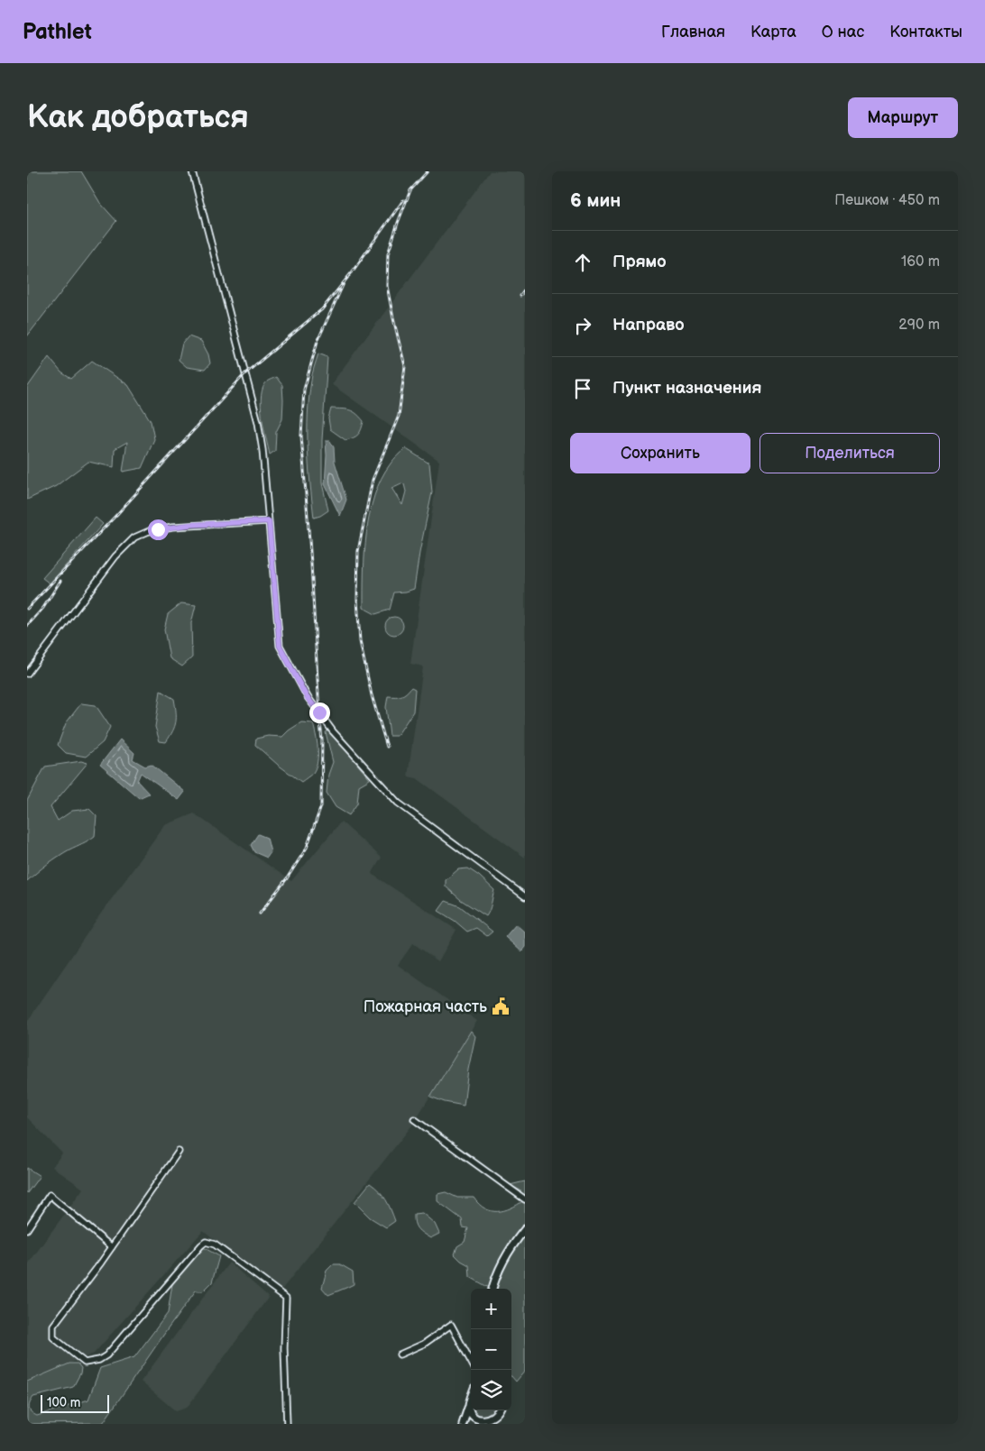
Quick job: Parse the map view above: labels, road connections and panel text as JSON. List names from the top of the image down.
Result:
{
  "places": {
    "public building": ["Пожарная часть"]
  },
  "scale_bar": "100 m",
  "page": {
    "header": "Pathlet",
    "nav": [
      "Главная",
      "Карта",
      "О нас",
      "Контакты"
    ],
    "buttons": [
      "Маршрут",
      ["Сохранить", "Поделиться"]
    ],
    "title": "Как добраться",
    "heading": ["6 мин", "Пешком · 450 m"],
    "list": [
      ["Прямо", "160 m"],
      ["Направо", "290 m"],
      "Пункт назначения"
    ],
    "map_buttons": ["+", "−"],
    "scale": "100 m"
  }
}
